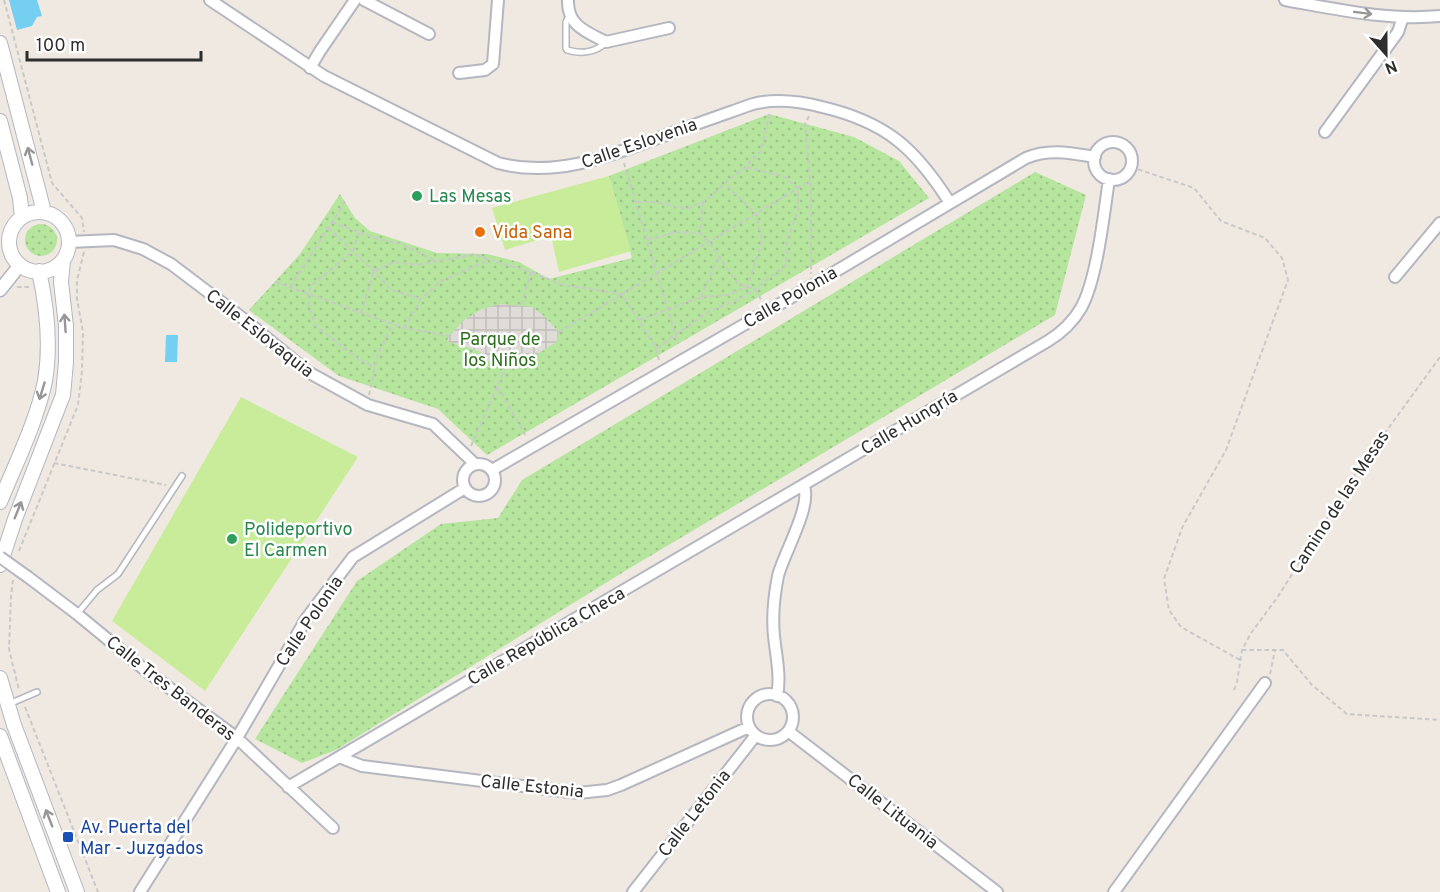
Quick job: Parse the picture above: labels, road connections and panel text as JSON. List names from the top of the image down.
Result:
{
  "streets": {
    "street": [
      "Calle Eslovenia",
      "Calle Polonia",
      "Calle Eslovaquia",
      "Calle Hungría",
      "Calle República Checa",
      "Calle Tres Banderas",
      "Calle Estonia",
      "Calle Lituania",
      "Calle Letonia"
    ],
    "path": ["Camino de las Mesas"]
  },
  "crossings": [
    ["Calle Eslovenia", "Calle Polonia"],
    ["Calle Polonia", "Calle Eslovaquia"],
    ["Calle Polonia", "Calle Hungría"],
    ["Calle Polonia", "Calle Tres Banderas"],
    ["Calle Hungría", "Calle República Checa"],
    ["Calle República Checa", "Calle Tres Banderas"],
    ["Calle República Checa", "Calle Estonia"],
    ["Calle Estonia", "Calle Lituania"],
    ["Calle Estonia", "Calle Letonia"],
    ["Calle Lituania", "Calle Letonia"]
  ],
  "parks": ["Parque de los Niños"],
  "places": {
    "other": ["Las Mesas", "Vida Sana", "Polideportivo El Carmen"],
    "transit": ["Av. Puerta del Mar - Juzgados"]
  },
  "scale_bar": "100 m",
  "north": "bottom"
}
